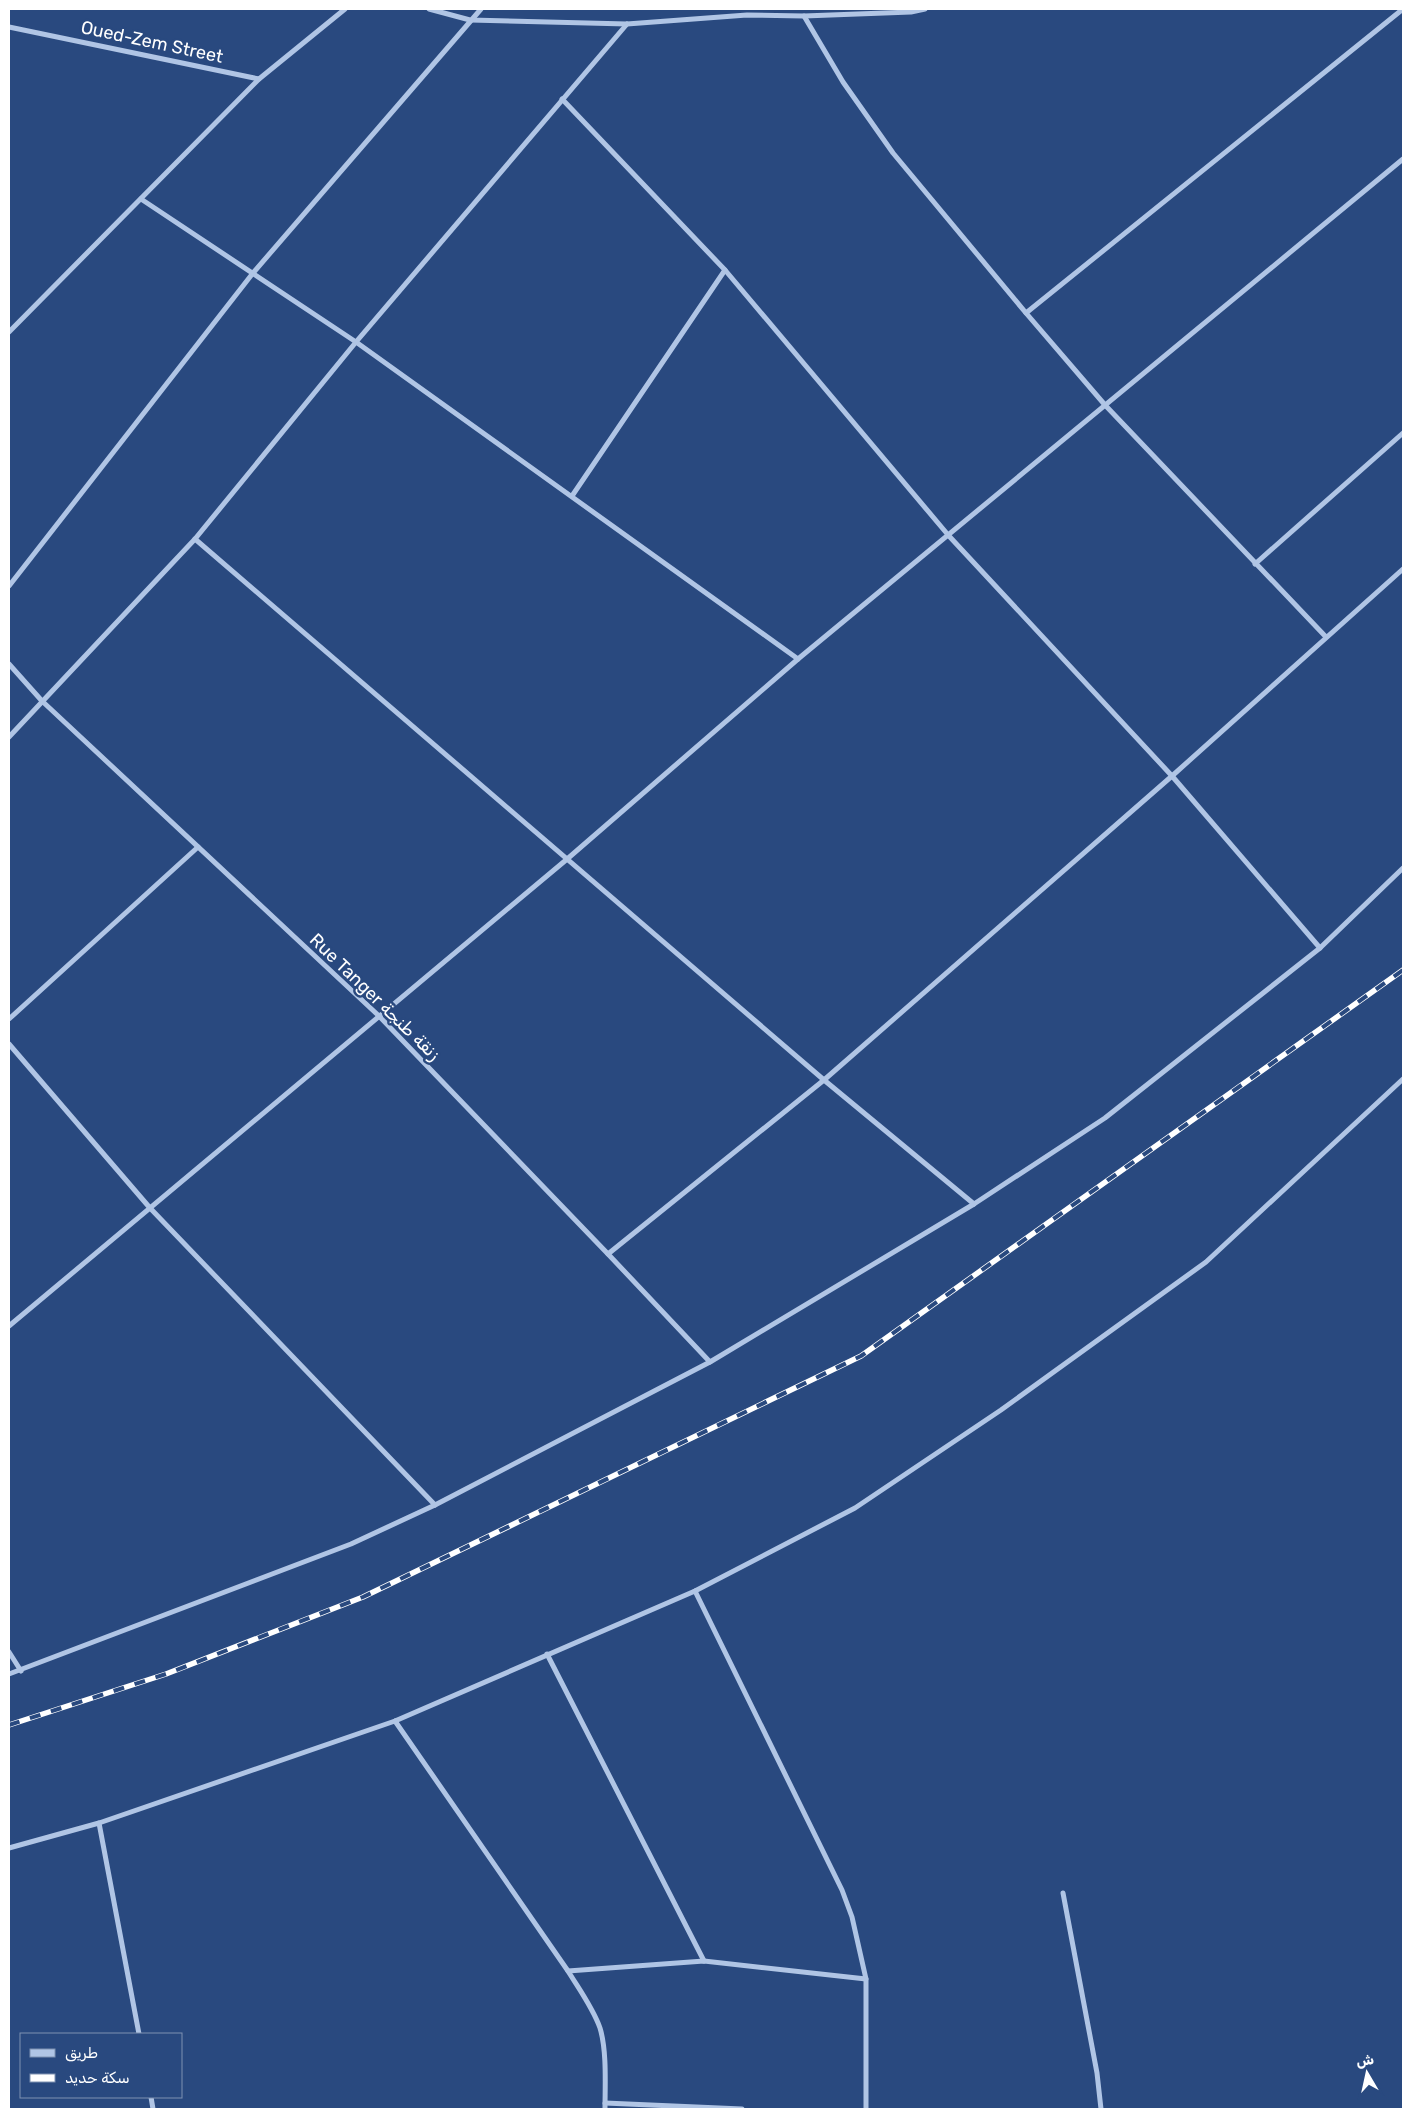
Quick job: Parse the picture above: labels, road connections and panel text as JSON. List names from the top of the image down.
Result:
{
  "streets": {
    "street": ["Oued-Zem Street", "Rue Tanger زنقة طنجة"]
  },
  "legend": ["طريق", "سكة حديد"],
  "north": "top"
}
